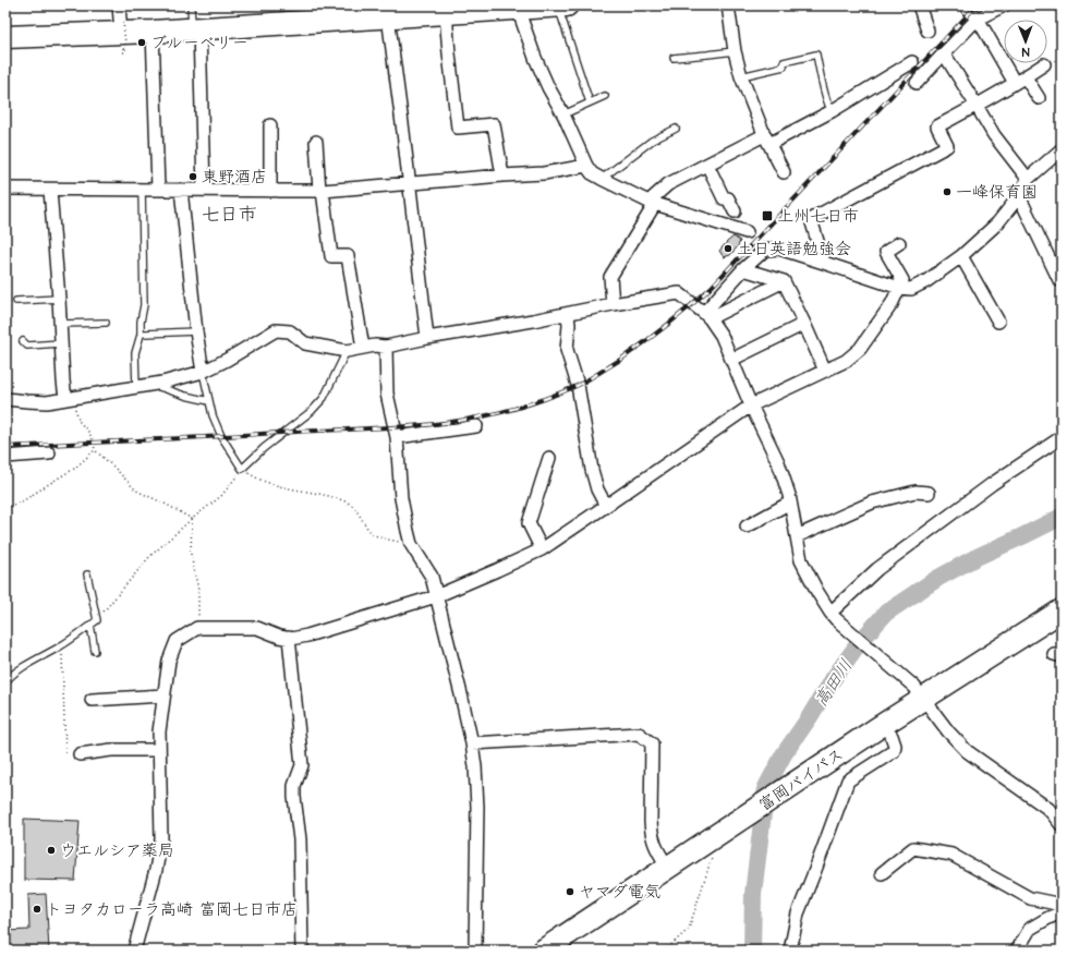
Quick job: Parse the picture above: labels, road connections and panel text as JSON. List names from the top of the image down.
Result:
{
  "streets": {
    "highway": ["富岡バイパス"]
  },
  "districts": ["七日市"],
  "water": ["高田川"],
  "places": {
    "other": [
      "ブルーベリー",
      "東野酒店",
      "一峰保育園",
      "土日英語勉強会",
      "ウエルシア薬局",
      "ヤマダ電気",
      "トヨタカローラ高崎 富岡七日市店"
    ],
    "transit": ["上州七日市"]
  },
  "north": "bottom"
}
